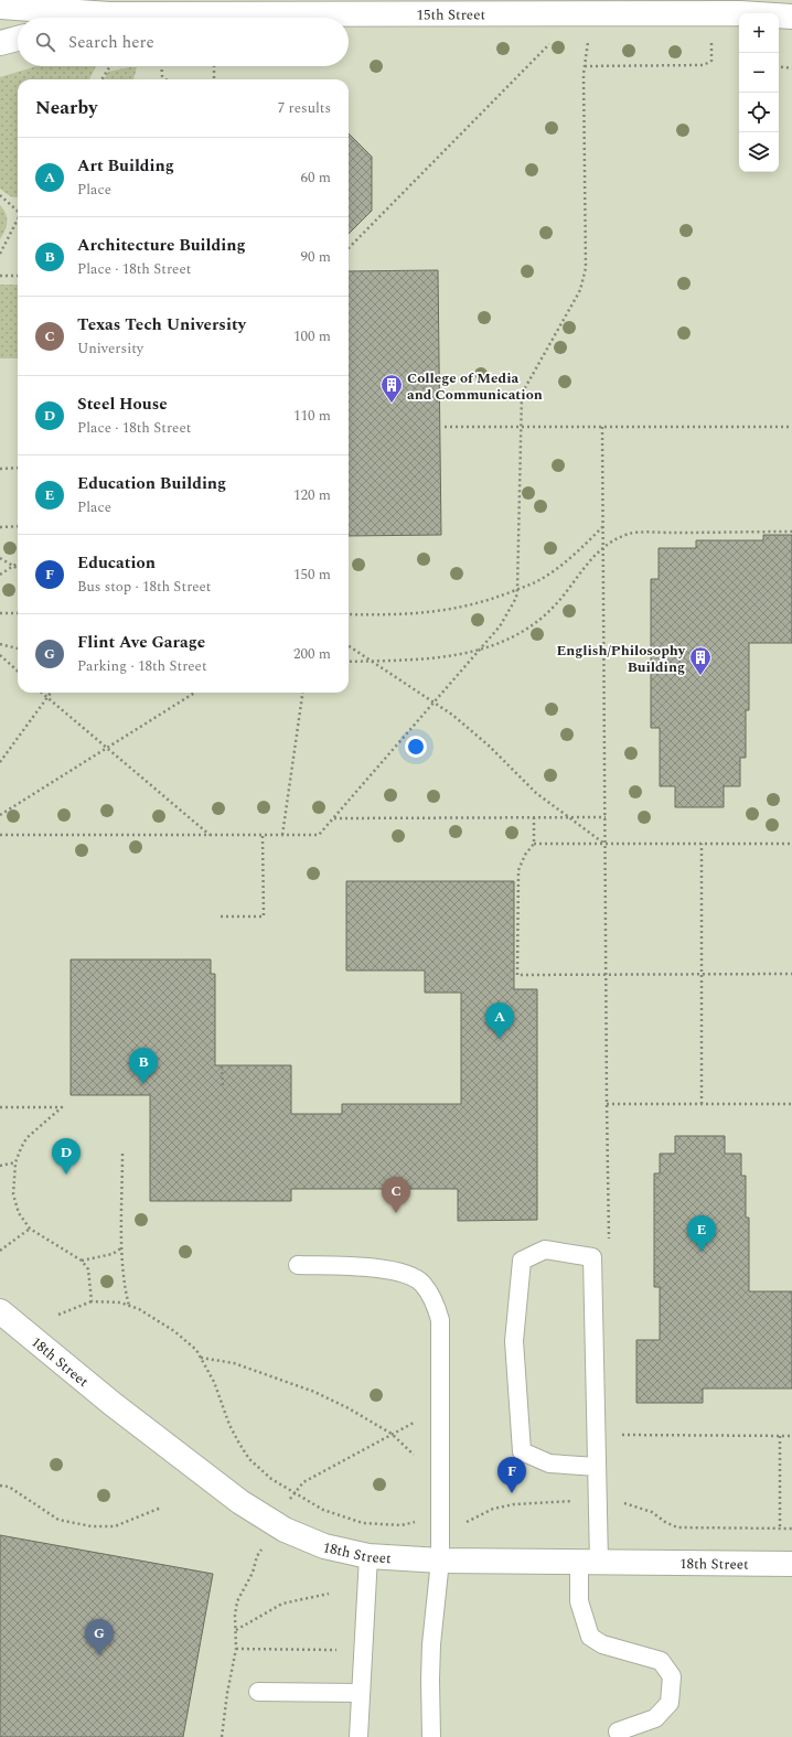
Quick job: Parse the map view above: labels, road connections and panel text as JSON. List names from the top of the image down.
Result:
{
  "streets": {
    "street": ["15th Street", "18th Street"]
  },
  "places": {
    "building": ["College of Media and Communication", "English/Philosophy Building"]
  },
  "page": {
    "map_buttons": ["+", "−"],
    "search": "Search here",
    "heading": ["Nearby", "7 results"],
    "list": [
      {
        "mark": "A",
        "name": "Art Building",
        "note": "Place",
        "value": "60 m"
      },
      {
        "mark": "B",
        "name": "Architecture Building",
        "note": "Place · 18th Street",
        "value": "90 m"
      },
      {
        "mark": "C",
        "name": "Texas Tech University",
        "note": "University",
        "value": "100 m"
      },
      {
        "mark": "D",
        "name": "Steel House",
        "note": "Place · 18th Street",
        "value": "110 m"
      },
      {
        "mark": "E",
        "name": "Education Building",
        "note": "Place",
        "value": "120 m"
      },
      {
        "mark": "F",
        "name": "Education",
        "note": "Bus stop · 18th Street",
        "value": "150 m"
      },
      {
        "mark": "G",
        "name": "Flint Ave Garage",
        "note": "Parking · 18th Street",
        "value": "200 m"
      }
    ],
    "pins": [
      "A",
      "B",
      "D",
      "C",
      "E",
      "F",
      "G"
    ]
  }
}
